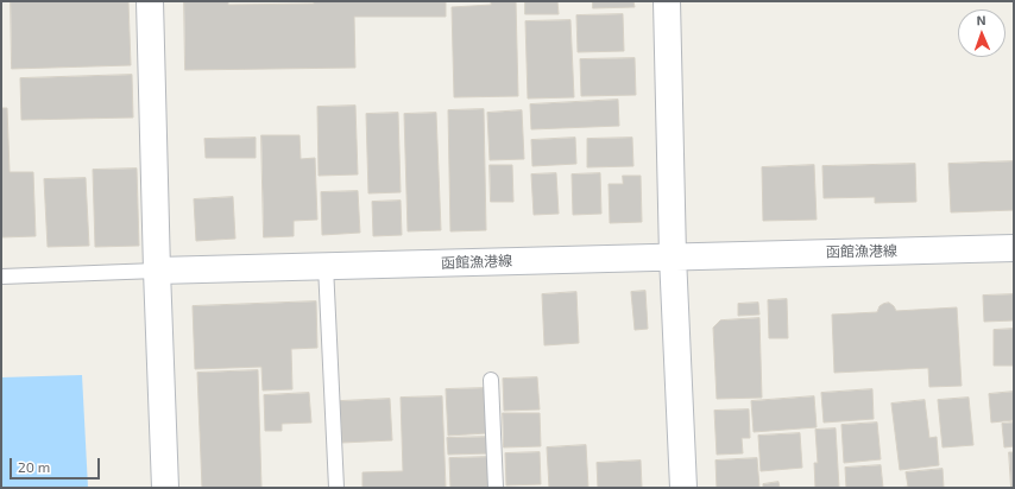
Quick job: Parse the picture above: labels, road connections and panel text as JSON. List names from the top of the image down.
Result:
{
  "streets": {
    "main road": ["函館漁港線"]
  },
  "scale_bar": "20 m",
  "north": "top"
}
